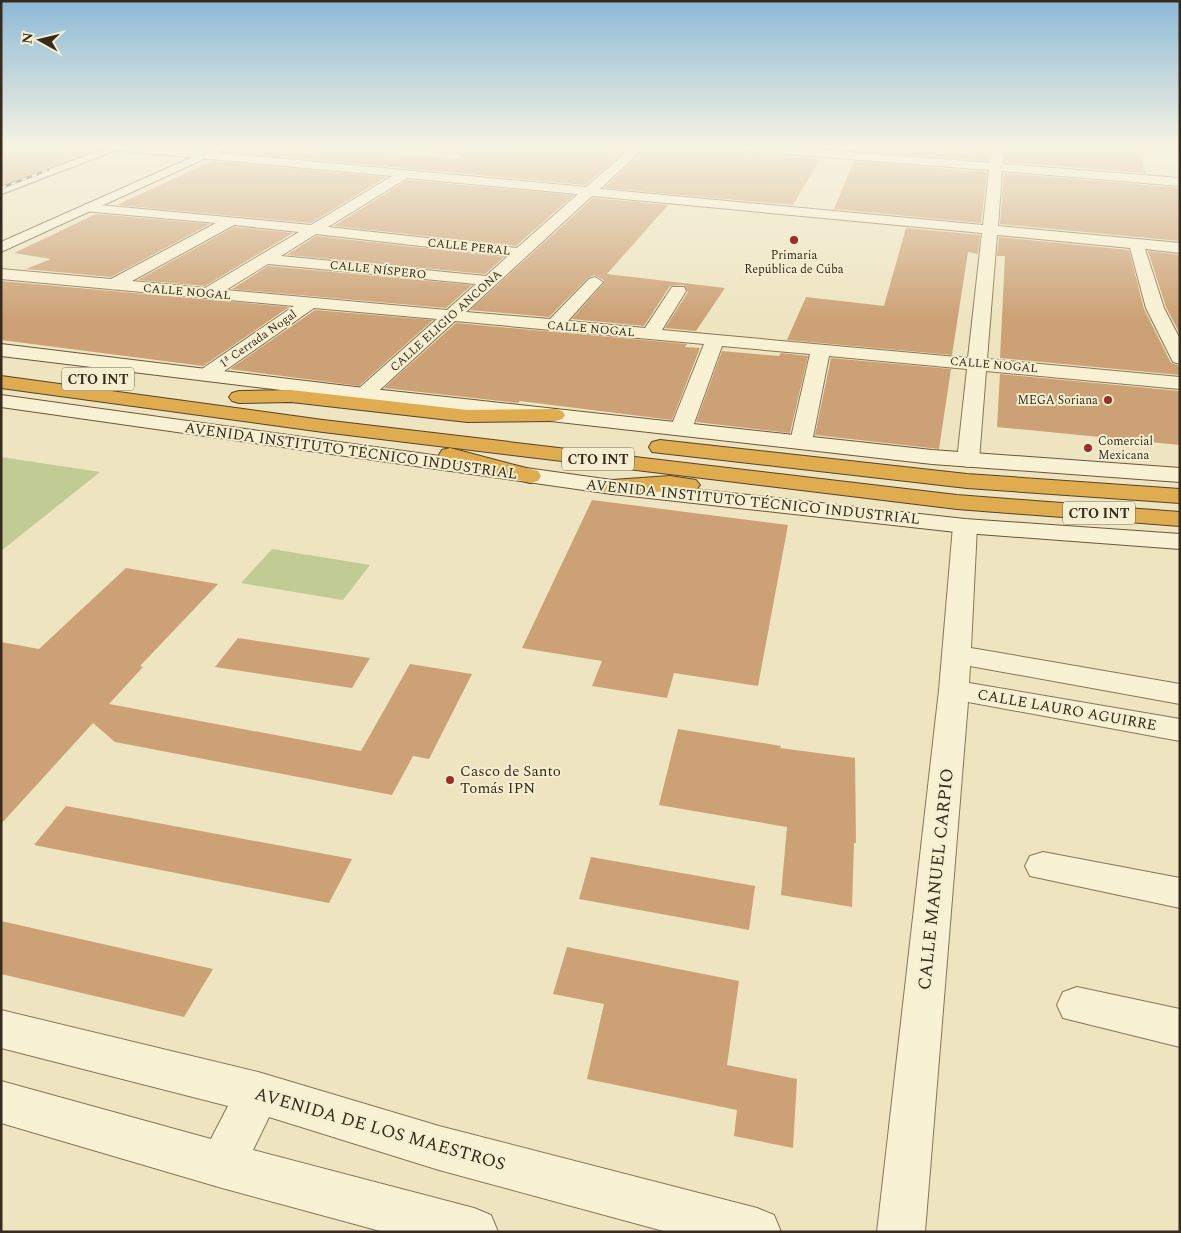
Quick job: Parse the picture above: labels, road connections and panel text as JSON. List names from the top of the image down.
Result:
{
  "streets": {
    "highway": ["CTO INT"],
    "street": [
      "CALLE PERAL",
      "CALLE NÍSPERO",
      "CALLE NOGAL",
      "CALLE ELIGIO ANCONA",
      "1ª Cerrada Nogal",
      "AVENIDA INSTITUTO TÉCNICO INDUSTRIAL",
      "CALLE LAURO AGUIRRE",
      "CALLE MANUEL CARPIO",
      "AVENIDA DE LOS MAESTROS"
    ]
  },
  "crossings": [
    ["CALLE PERAL", "CALLE ELIGIO ANCONA"],
    ["CALLE NÍSPERO", "CALLE ELIGIO ANCONA"],
    ["CALLE NOGAL", "CALLE ELIGIO ANCONA"],
    ["CALLE NOGAL", "1ª Cerrada Nogal"],
    ["CALLE ELIGIO ANCONA", "CTO INT"],
    ["1ª Cerrada Nogal", "CTO INT"],
    ["CTO INT", "CALLE MANUEL CARPIO"],
    ["CALLE LAURO AGUIRRE", "CALLE MANUEL CARPIO"]
  ],
  "places": [
    "Primaria República de Cúba",
    "MEGA Soriana",
    "Comercial Mexicana",
    "Casco de Santo Tomás IPN"
  ],
  "north": "left"
}
